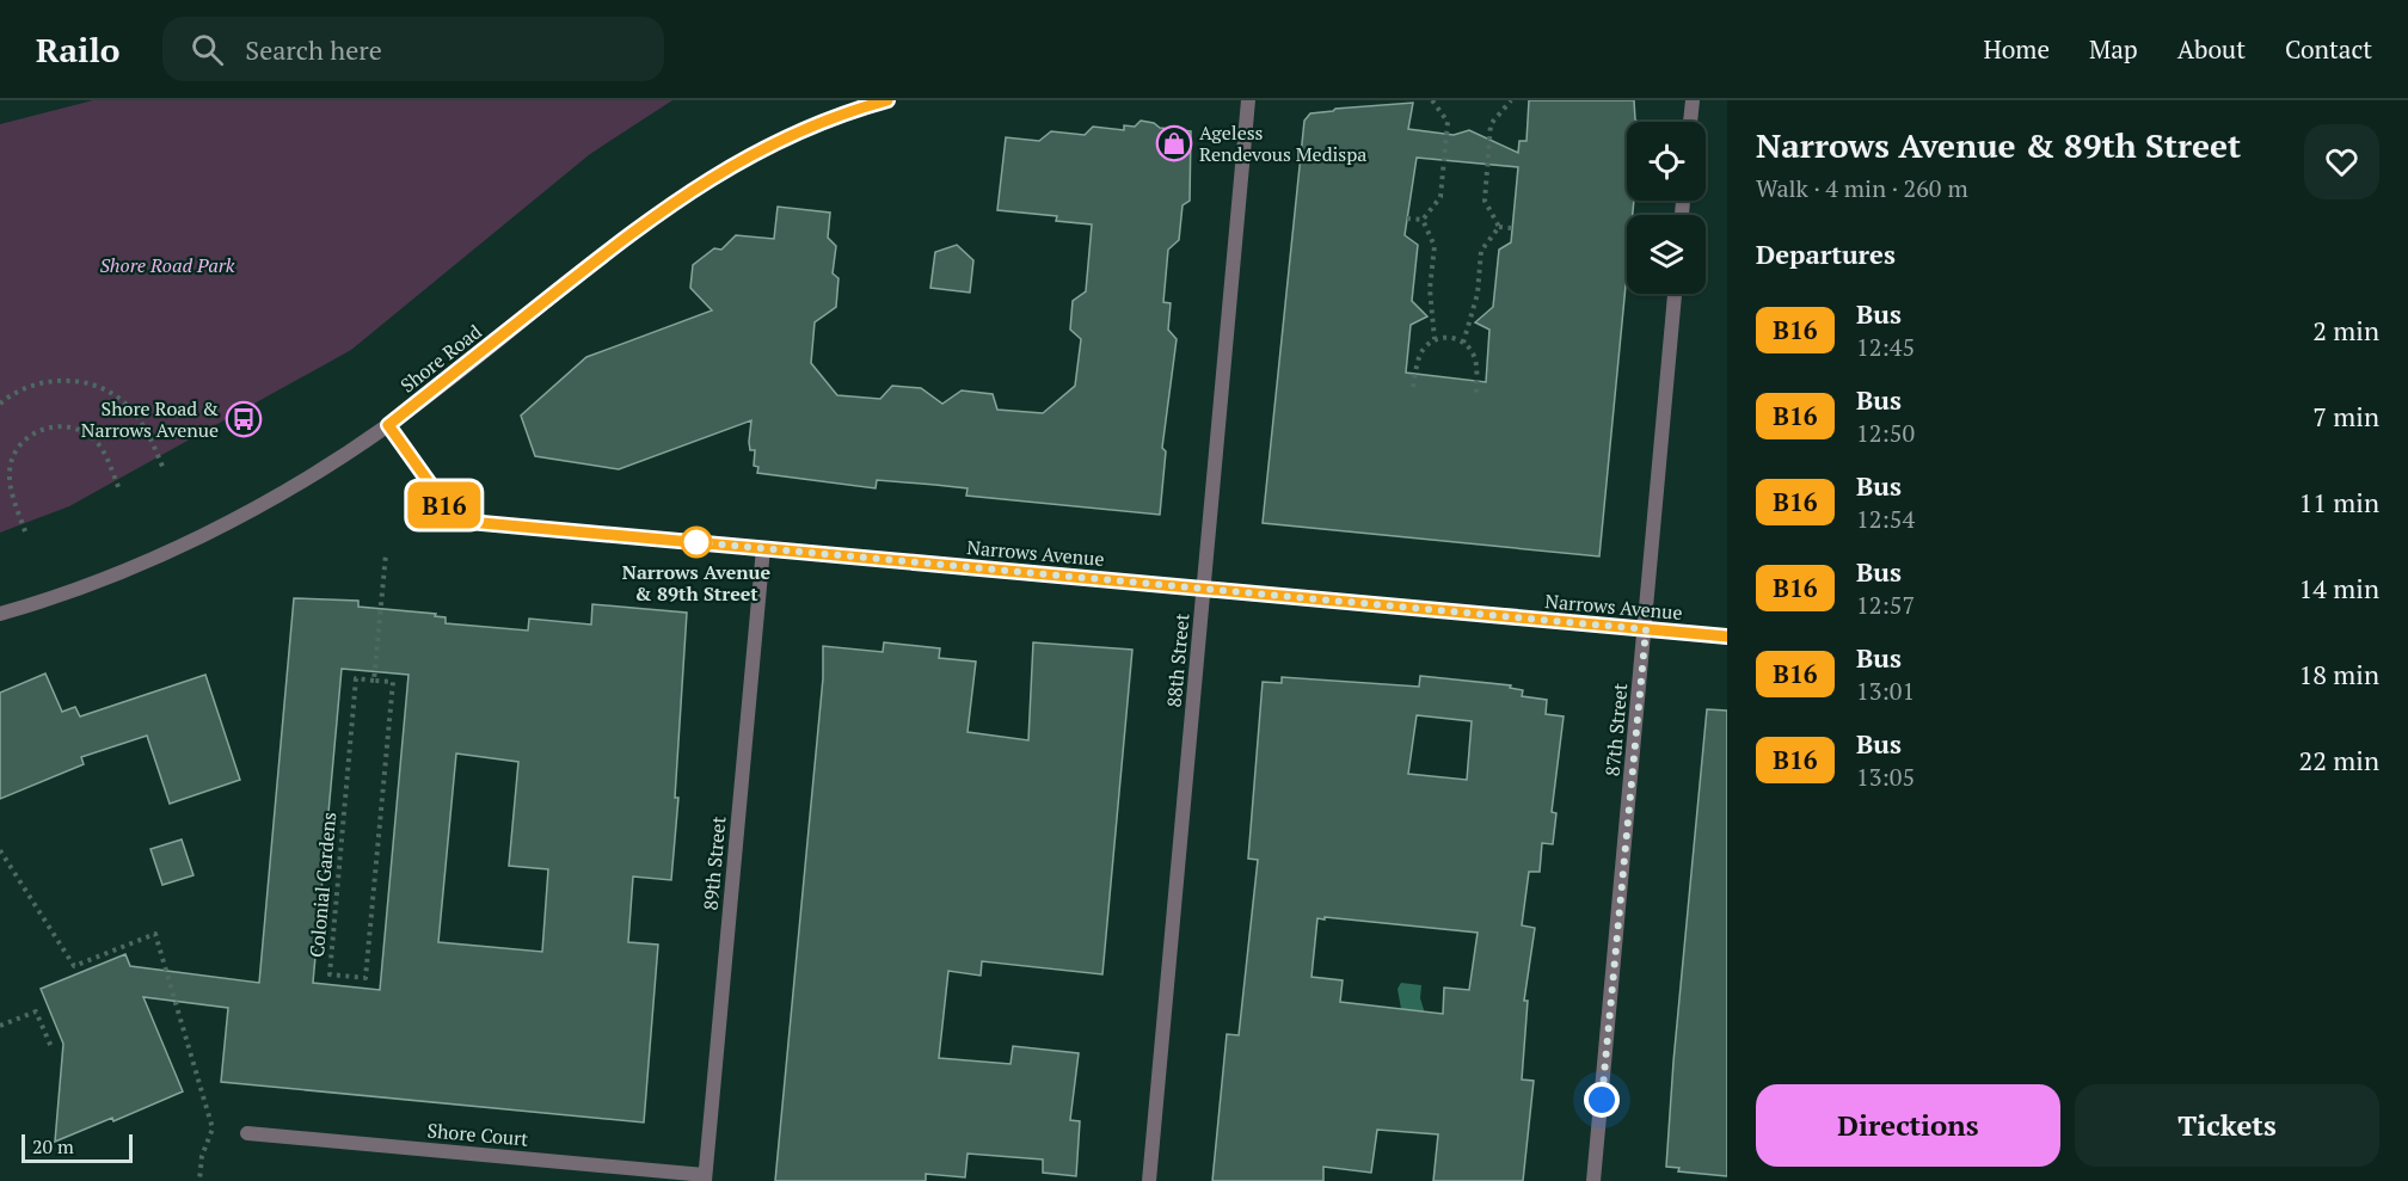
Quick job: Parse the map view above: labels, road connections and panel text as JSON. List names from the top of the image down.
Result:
{
  "streets": {
    "street": [
      "Shore Road",
      "Narrows Avenue",
      "88th Street",
      "87th Street",
      "89th Street",
      "Shore Court"
    ],
    "path": ["Colonial Gardens"]
  },
  "crossings": [
    ["Shore Road", "Narrows Avenue"],
    ["Narrows Avenue", "88th Street"],
    ["Narrows Avenue", "87th Street"],
    ["Narrows Avenue", "89th Street"],
    ["89th Street", "Shore Court"]
  ],
  "parks": ["Shore Road Park"],
  "places": {
    "shop": ["Ageless Rendevous Medispa"],
    "bus stop": ["Shore Road & Narrows Avenue"],
    "other": ["Narrows Avenue & 89th Street"]
  },
  "lines": ["bus line B16"],
  "scale_bar": "20 m",
  "page": {
    "header": "Railo",
    "search": "Search here",
    "nav": [
      "Home",
      "Map",
      "About",
      "Contact"
    ],
    "on_map": "B16",
    "heading": [
      ["Narrows Avenue & 89th Street", "Walk · 4 min · 260 m"],
      "Departures"
    ],
    "list": [
      {
        "mark": "B16",
        "name": "Bus",
        "note": "12:45",
        "value": "2 min"
      },
      {
        "mark": "B16",
        "name": "Bus",
        "note": "12:50",
        "value": "7 min"
      },
      {
        "mark": "B16",
        "name": "Bus",
        "note": "12:54",
        "value": "11 min"
      },
      {
        "mark": "B16",
        "name": "Bus",
        "note": "12:57",
        "value": "14 min"
      },
      {
        "mark": "B16",
        "name": "Bus",
        "note": "13:01",
        "value": "18 min"
      },
      {
        "mark": "B16",
        "name": "Bus",
        "note": "13:05",
        "value": "22 min"
      }
    ],
    "buttons": ["Directions", "Tickets"],
    "scale": "20 m"
  }
}
